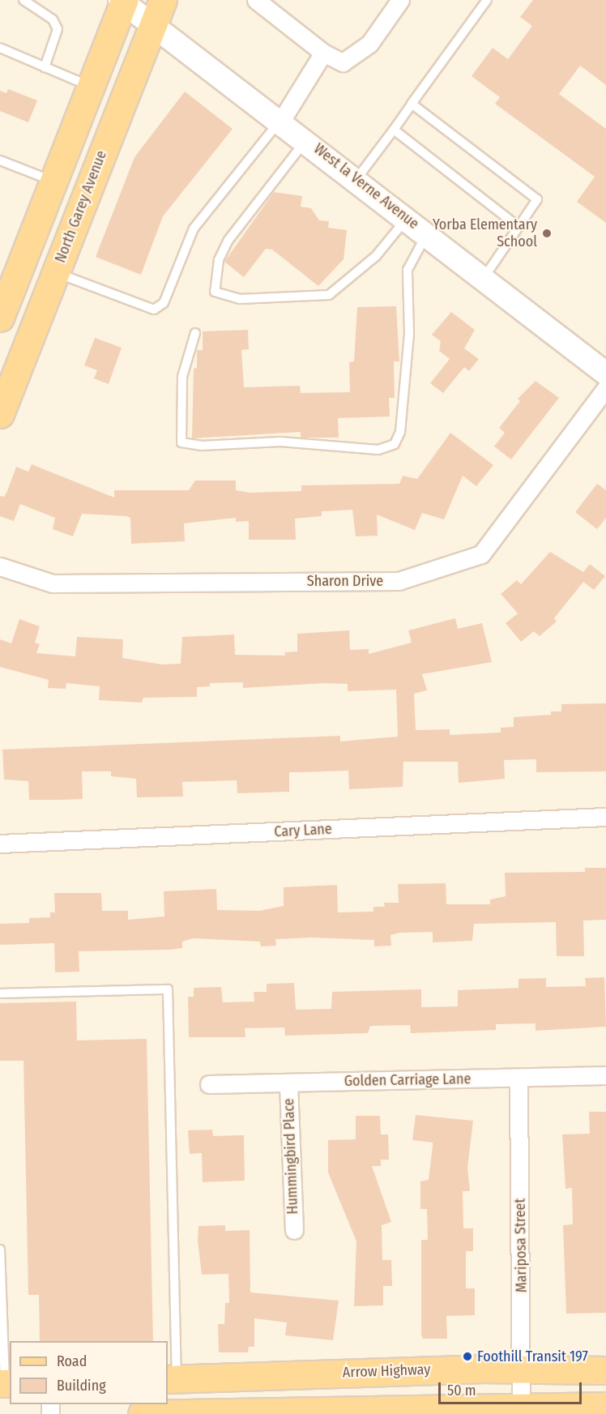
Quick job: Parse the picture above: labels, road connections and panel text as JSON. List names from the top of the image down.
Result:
{
  "streets": {
    "main road": ["West la Verne Avenue", "North Garey Avenue", "Arrow Highway"],
    "street": [
      "Sharon Drive",
      "Cary Lane",
      "Golden Carriage Lane",
      "Hummingbird Place",
      "Mariposa Street"
    ]
  },
  "crossings": [
    ["West la Verne Avenue", "North Garey Avenue"],
    ["Golden Carriage Lane", "Hummingbird Place"],
    ["Golden Carriage Lane", "Mariposa Street"],
    ["Mariposa Street", "Arrow Highway"]
  ],
  "places": ["Yorba Elementary School", "Foothill Transit 197"],
  "legend": ["Road", "Building"],
  "scale_bar": "50 m"
}
